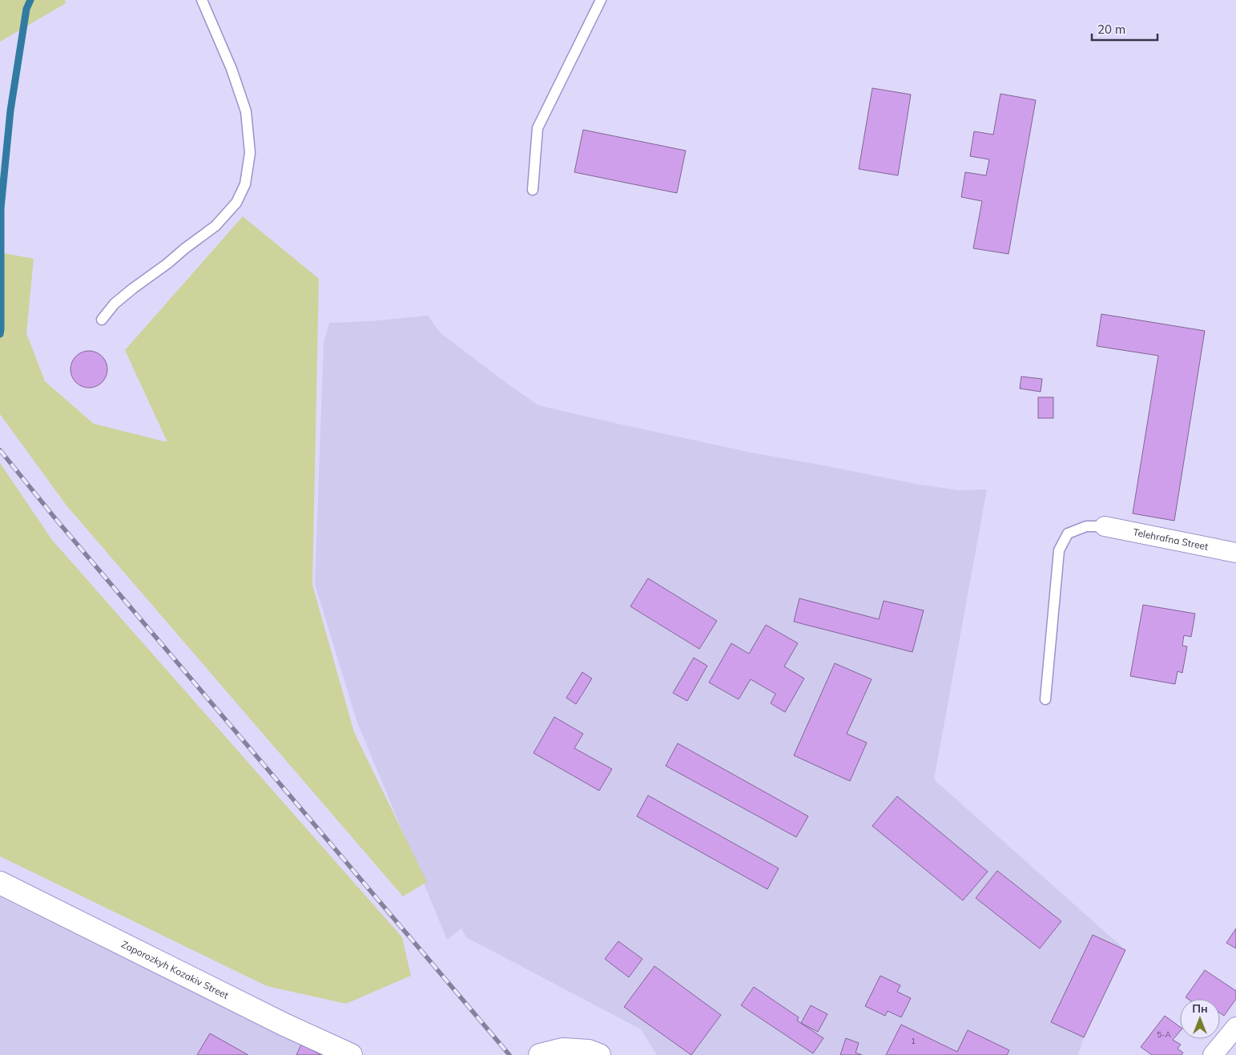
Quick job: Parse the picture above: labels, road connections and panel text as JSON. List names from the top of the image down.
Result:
{
  "streets": {
    "street": ["Telehrafna Street", "Zaporozkyh Kozakiv Street"]
  },
  "house_numbers": ["5-А", "1"],
  "scale_bar": "20 m",
  "north": "top"
}
